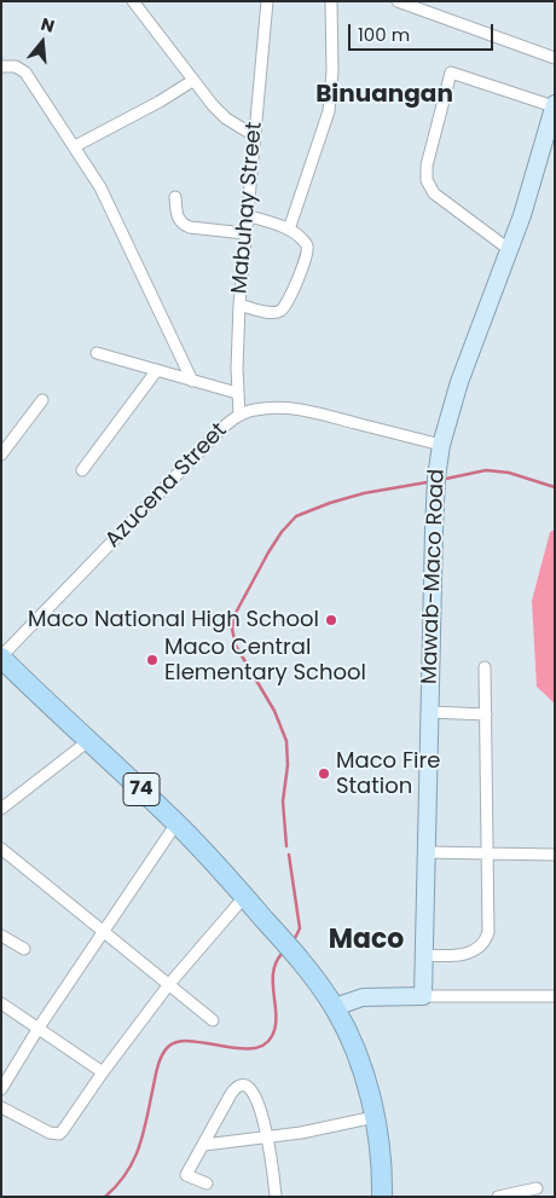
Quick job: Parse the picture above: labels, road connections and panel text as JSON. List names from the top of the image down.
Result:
{
  "streets": {
    "highway": ["74"],
    "main road": ["Mawab-Maco Road"],
    "street": ["Mabuhay Street", "Azucena Street"]
  },
  "crossings": [
    ["Mabuhay Street", "Azucena Street"],
    ["Azucena Street", "Mawab-Maco Road"],
    ["Azucena Street", "74"]
  ],
  "districts": ["Binuangan", "Maco"],
  "places": ["Maco National High School", "Maco Central Elementary School", "Maco Fire Station"],
  "scale_bar": "100 m",
  "north": "top"
}
